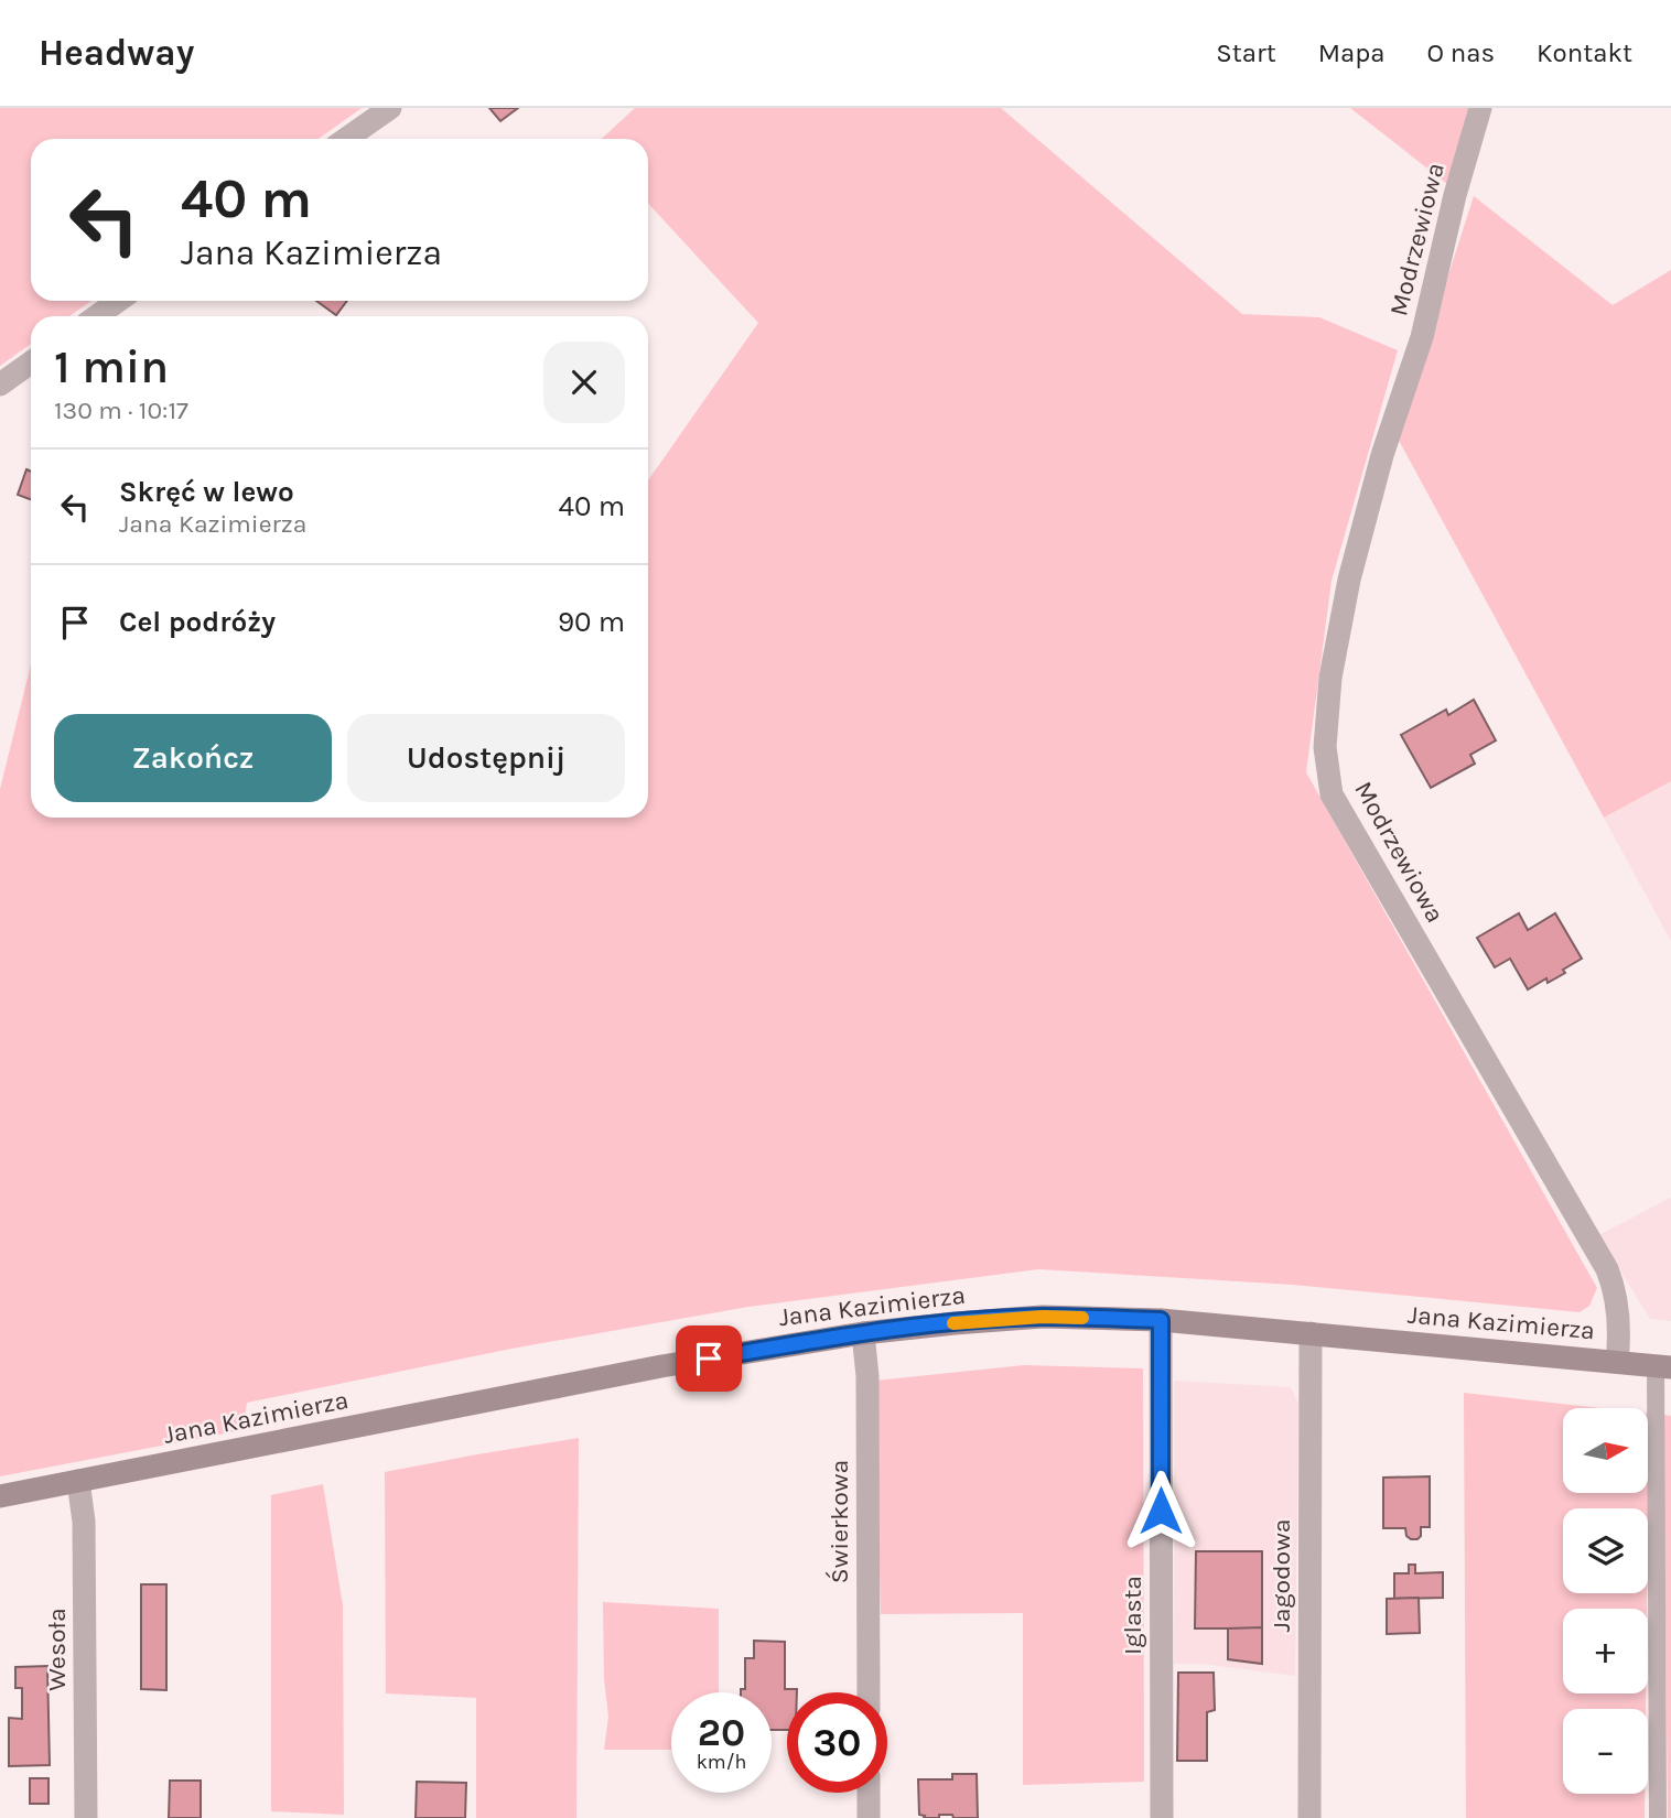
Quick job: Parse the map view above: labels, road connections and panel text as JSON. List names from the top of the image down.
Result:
{
  "streets": {
    "main road": ["Jana Kazimierza"],
    "street": [
      "Modrzewiowa",
      "Świerkowa",
      "Jagodowa",
      "Iglasta",
      "Wesoła"
    ]
  },
  "crossings": [
    ["Modrzewiowa", "Jana Kazimierza"],
    ["Jana Kazimierza", "Świerkowa"],
    ["Jana Kazimierza", "Jagodowa"],
    ["Jana Kazimierza", "Iglasta"],
    ["Jana Kazimierza", "Wesoła"]
  ],
  "north": "right",
  "page": {
    "header": "Headway",
    "nav": [
      "Start",
      "Mapa",
      "O nas",
      "Kontakt"
    ],
    "turn": ["40 m", "Jana Kazimierza"],
    "heading": ["1 min", "130 m · 10:17"],
    "list": [
      {
        "name": "Skręć w lewo",
        "note": "Jana Kazimierza",
        "value": "40 m"
      },
      {
        "name": "Cel podróży",
        "value": "90 m"
      }
    ],
    "buttons": ["Zakończ", "Udostępnij"],
    "map_buttons": ["+", "−"],
    "speed": "20 km/h",
    "limit": "30"
  }
}
